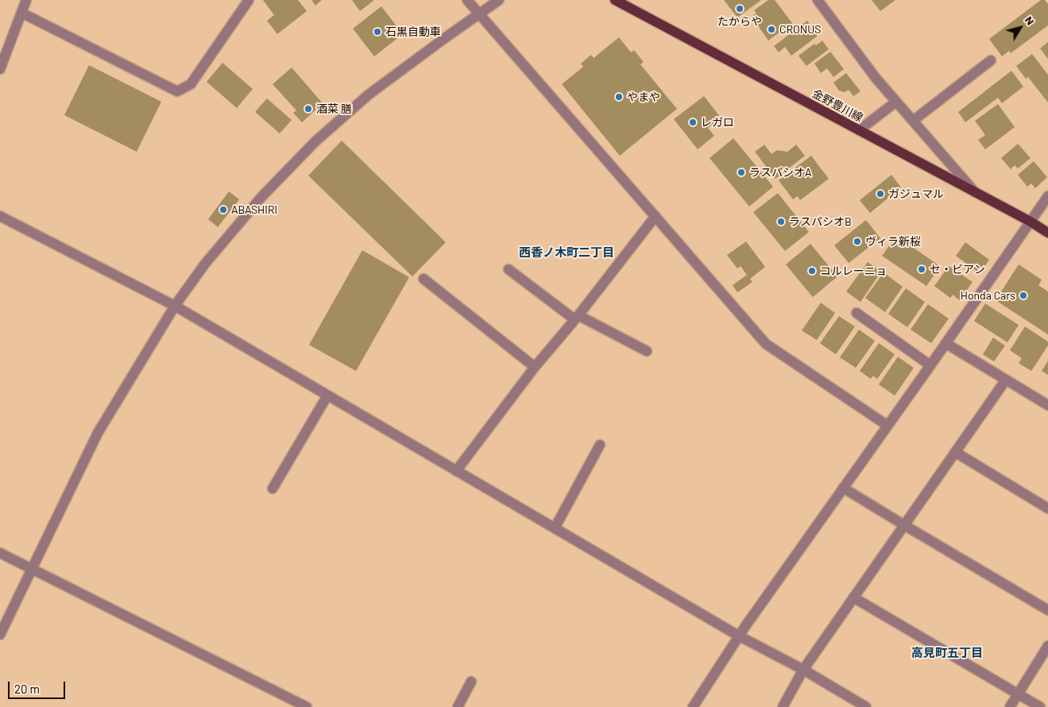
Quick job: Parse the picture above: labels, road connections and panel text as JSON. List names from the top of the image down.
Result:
{
  "streets": {
    "main road": ["金野豊川線"]
  },
  "districts": ["西香ノ木町二丁目", "高見町五丁目"],
  "places": [
    "たからや",
    "CRONUS",
    "石黒自動車",
    "やまや",
    "酒菜 膳",
    "レガロ",
    "ラスパシオA",
    "ガジュマル",
    "ABASHIRI",
    "ラスパシオB",
    "ヴィラ新桜",
    "セ・ビアン",
    "コルレーニョ",
    "Honda Cars"
  ],
  "scale_bar": "20 m",
  "north": "top right"
}
